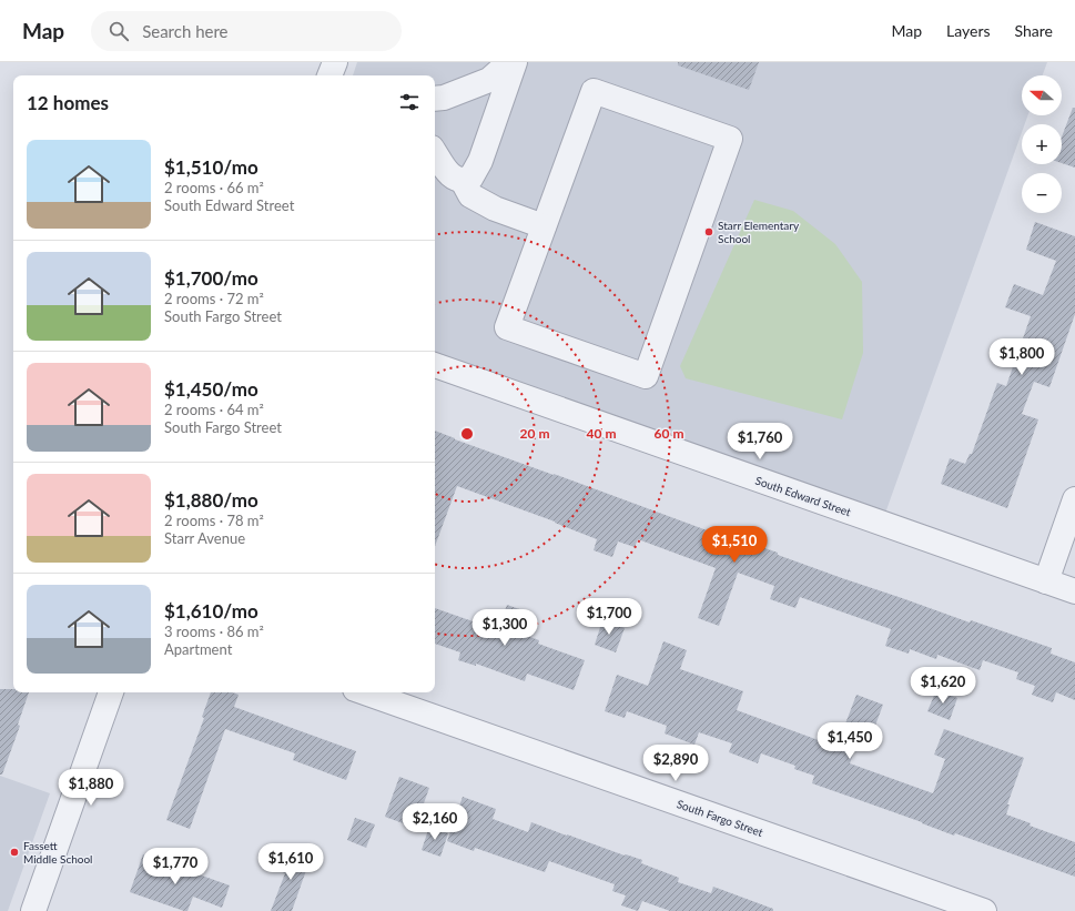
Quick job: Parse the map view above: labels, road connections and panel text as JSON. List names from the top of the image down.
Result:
{
  "streets": {
    "street": ["South Edward Street", "South Fargo Street"]
  },
  "places": ["Starr Elementary School", "Fassett Middle School"],
  "north": "left",
  "page": {
    "header": "Map",
    "search": "Search here",
    "nav": ["Map", "Layers", "Share"],
    "map_buttons": ["+", "−"],
    "heading": "12 homes",
    "list": [
      {
        "name": "$1,510/mo",
        "note": "2 rooms · 66 m² · South Edward Street"
      },
      {
        "name": "$1,700/mo",
        "note": "2 rooms · 72 m² · South Fargo Street"
      },
      {
        "name": "$1,450/mo",
        "note": "2 rooms · 64 m² · South Fargo Street"
      },
      {
        "name": "$1,880/mo",
        "note": "2 rooms · 78 m² · Starr Avenue"
      },
      {
        "name": "$1,610/mo",
        "note": "3 rooms · 86 m² · Apartment"
      }
    ],
    "price": [
      "$1,800",
      "$1,760",
      "$1,510",
      "$1,700",
      "$1,300",
      "$1,620",
      "$1,450",
      "$2,890",
      "$1,880",
      "$2,160",
      "$1,610",
      "$1,770"
    ]
  },
  "rings": ["20 m", "40 m", "60 m"]
}
